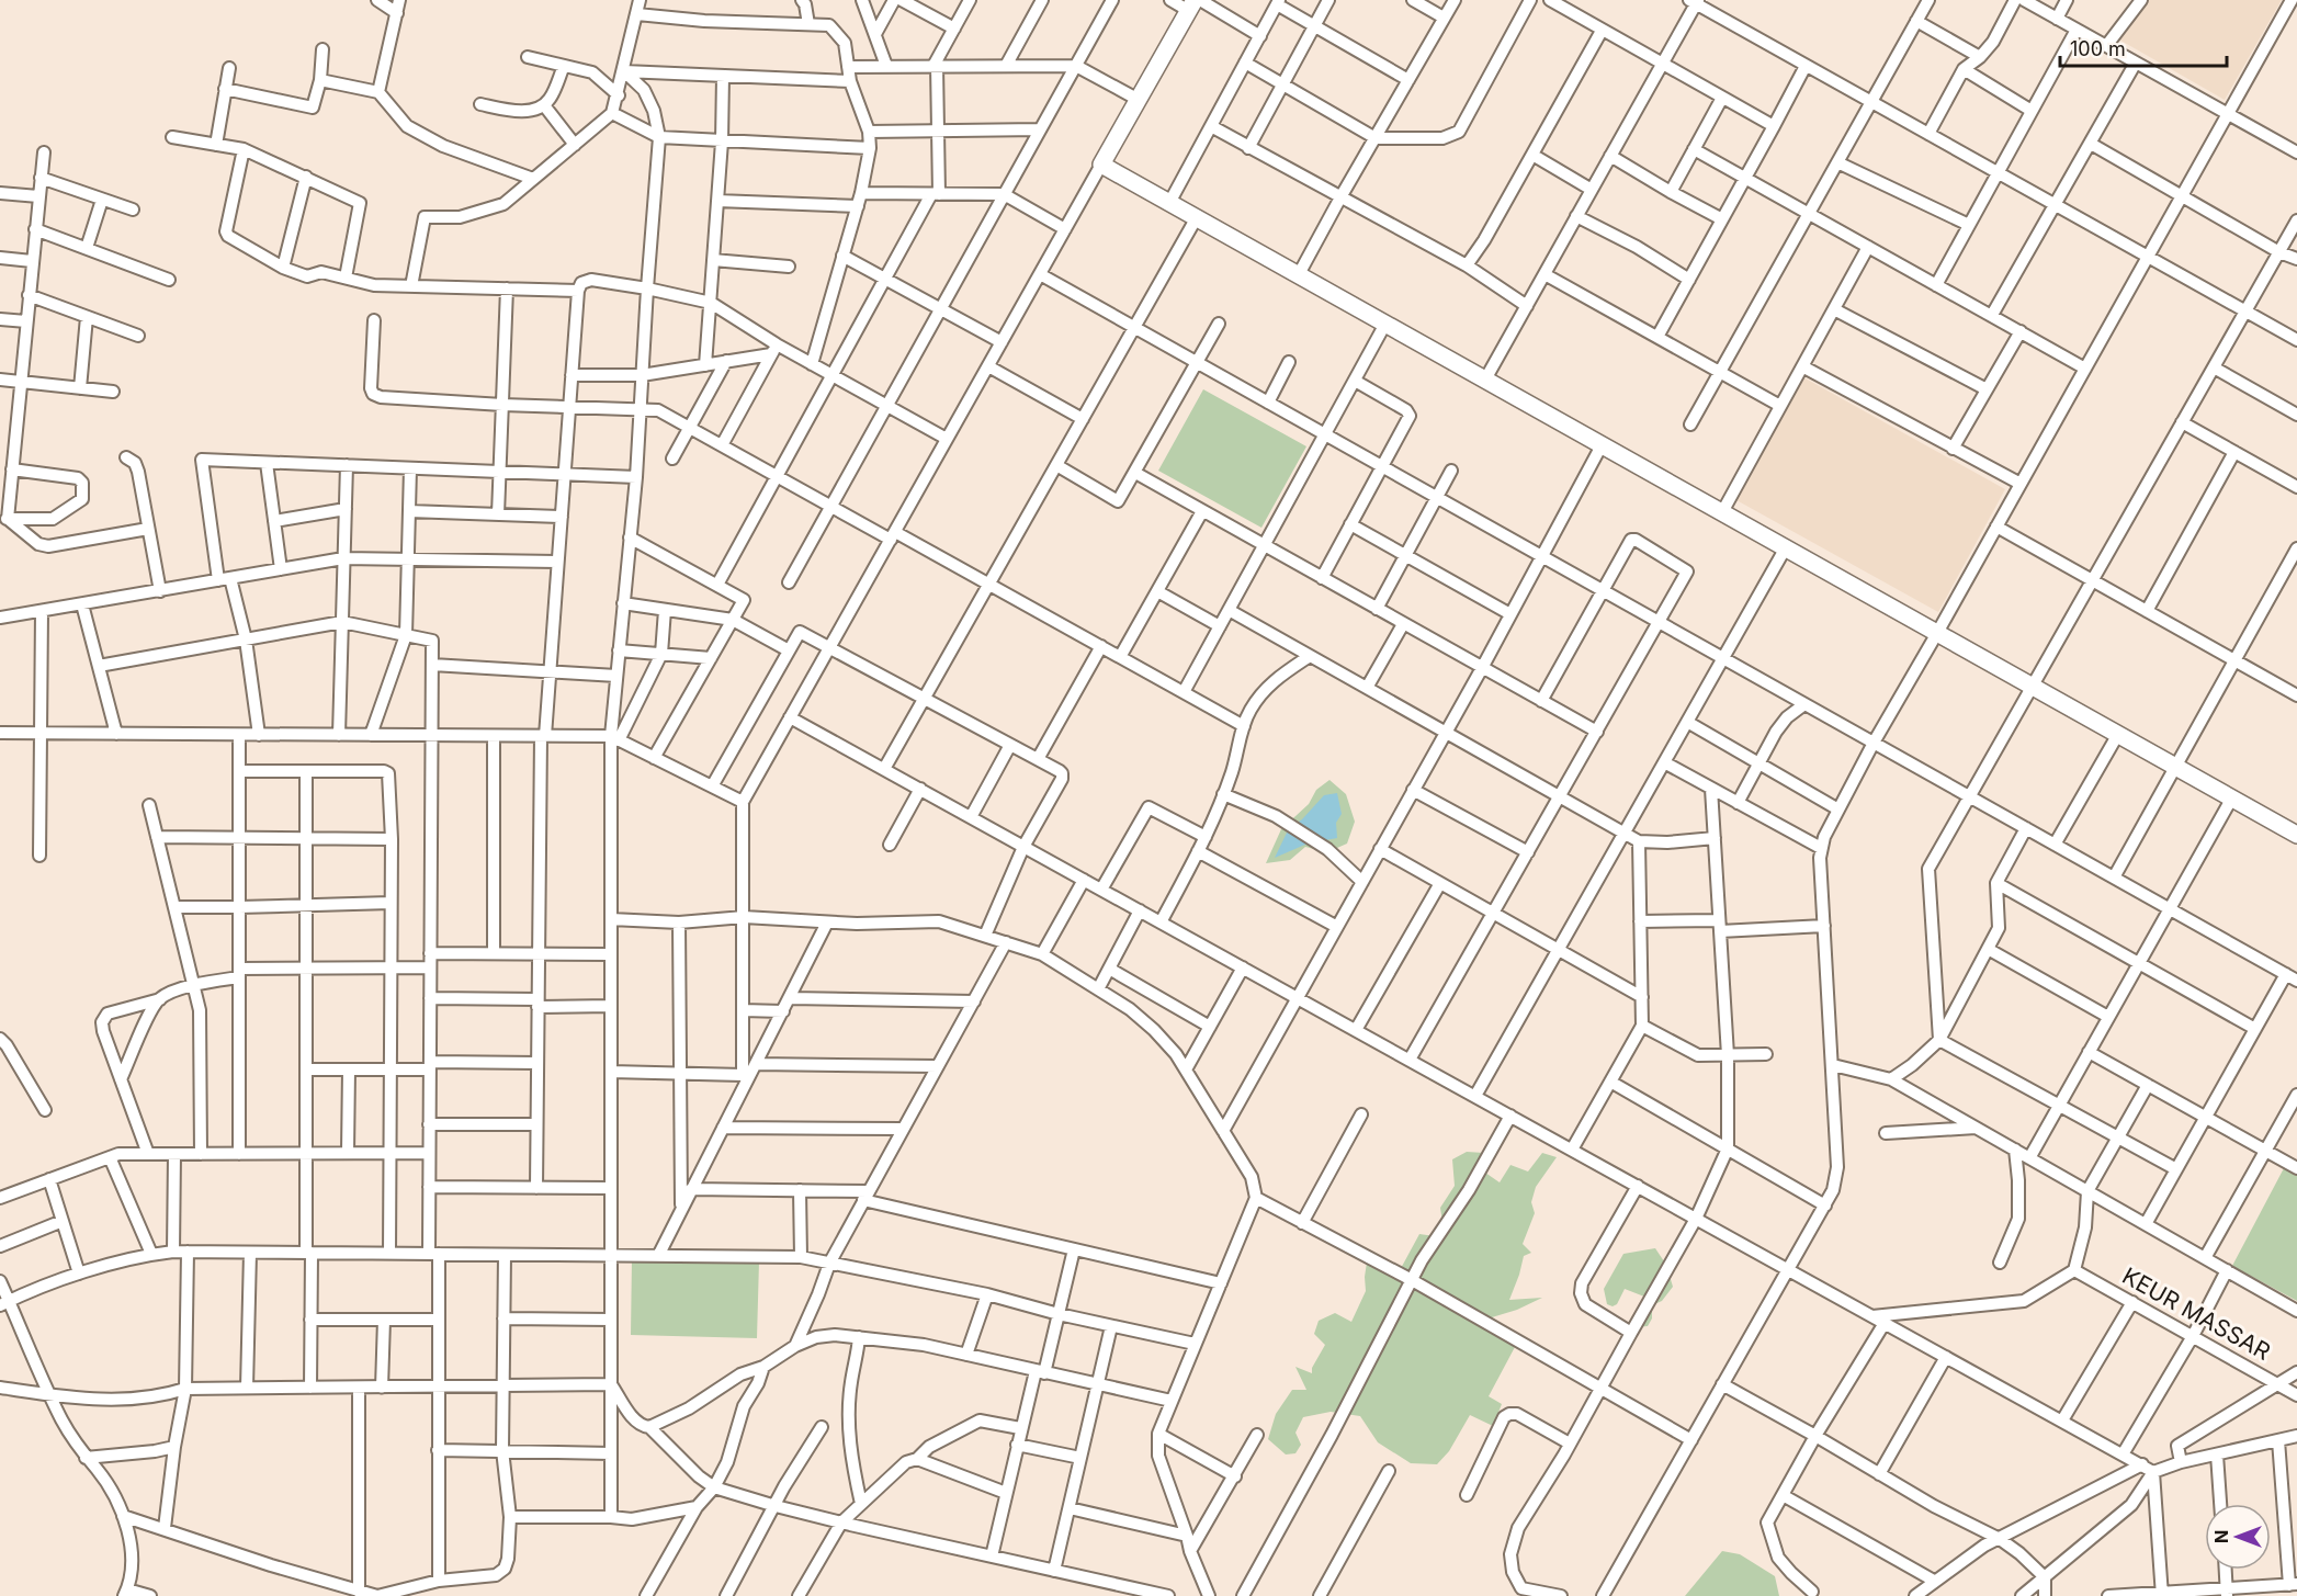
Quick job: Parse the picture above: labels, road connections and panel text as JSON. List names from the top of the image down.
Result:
{
  "streets": {
    "street": ["KEUR MASSAR"]
  },
  "scale_bar": "100 m",
  "north": "left"
}
